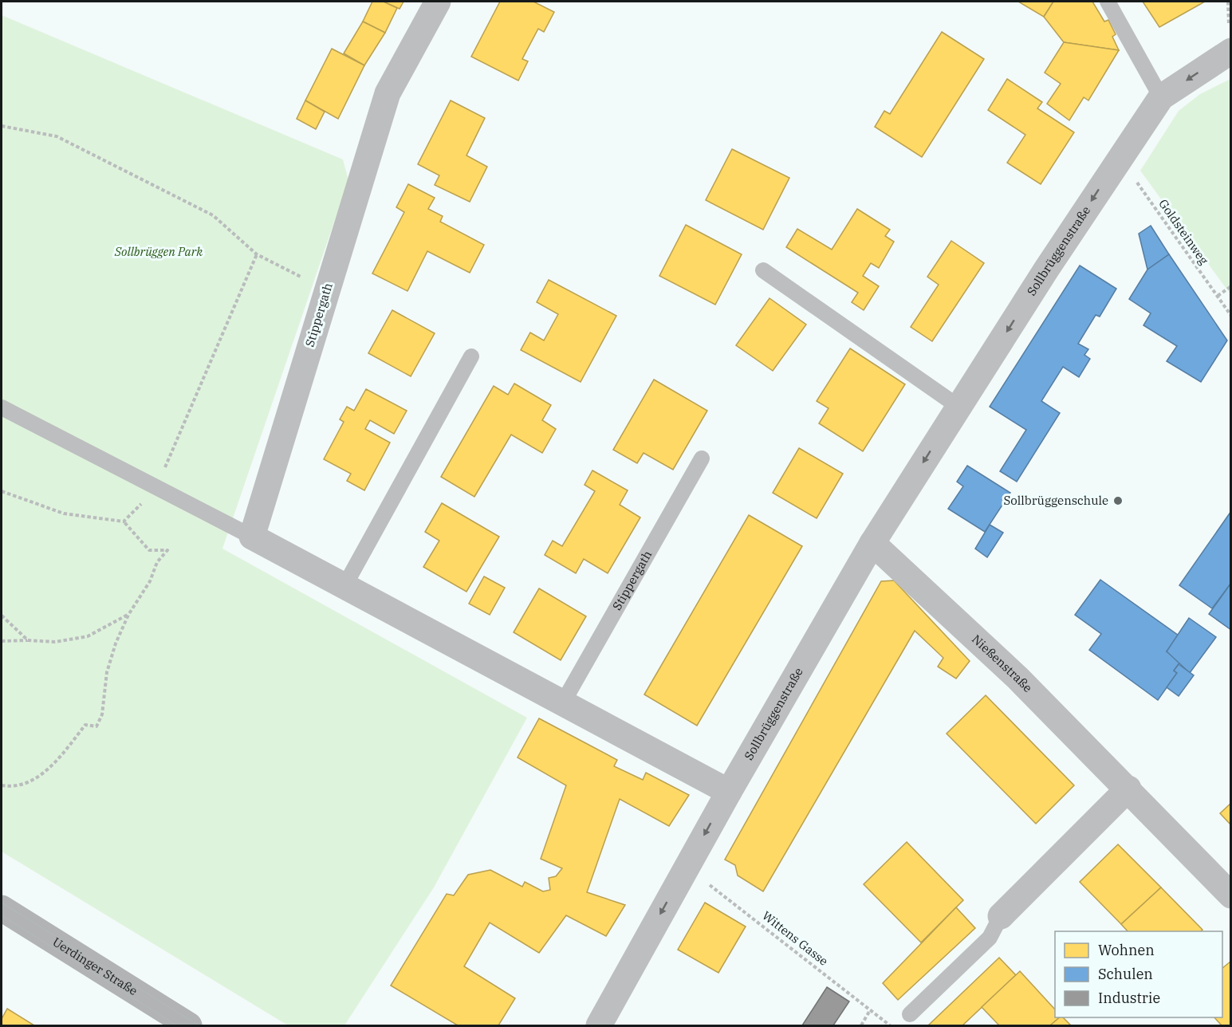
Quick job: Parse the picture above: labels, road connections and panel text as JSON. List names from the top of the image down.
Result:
{
  "streets": {
    "main road": ["Uerdinger Straße"],
    "street": ["Sollbrüggenstraße", "Stippergath", "Nießenstraße"],
    "path": ["Goldsteinweg", "Wittens Gasse"]
  },
  "crossings": [
    ["Goldsteinweg", "Sollbrüggenstraße"],
    ["Sollbrüggenstraße", "Nießenstraße"],
    ["Sollbrüggenstraße", "Wittens Gasse"]
  ],
  "one_way": ["Sollbrüggenstraße"],
  "parks": ["Sollbrüggen Park"],
  "places": ["Sollbrüggenschule"],
  "legend": ["Wohnen", "Schulen", "Industrie"]
}
